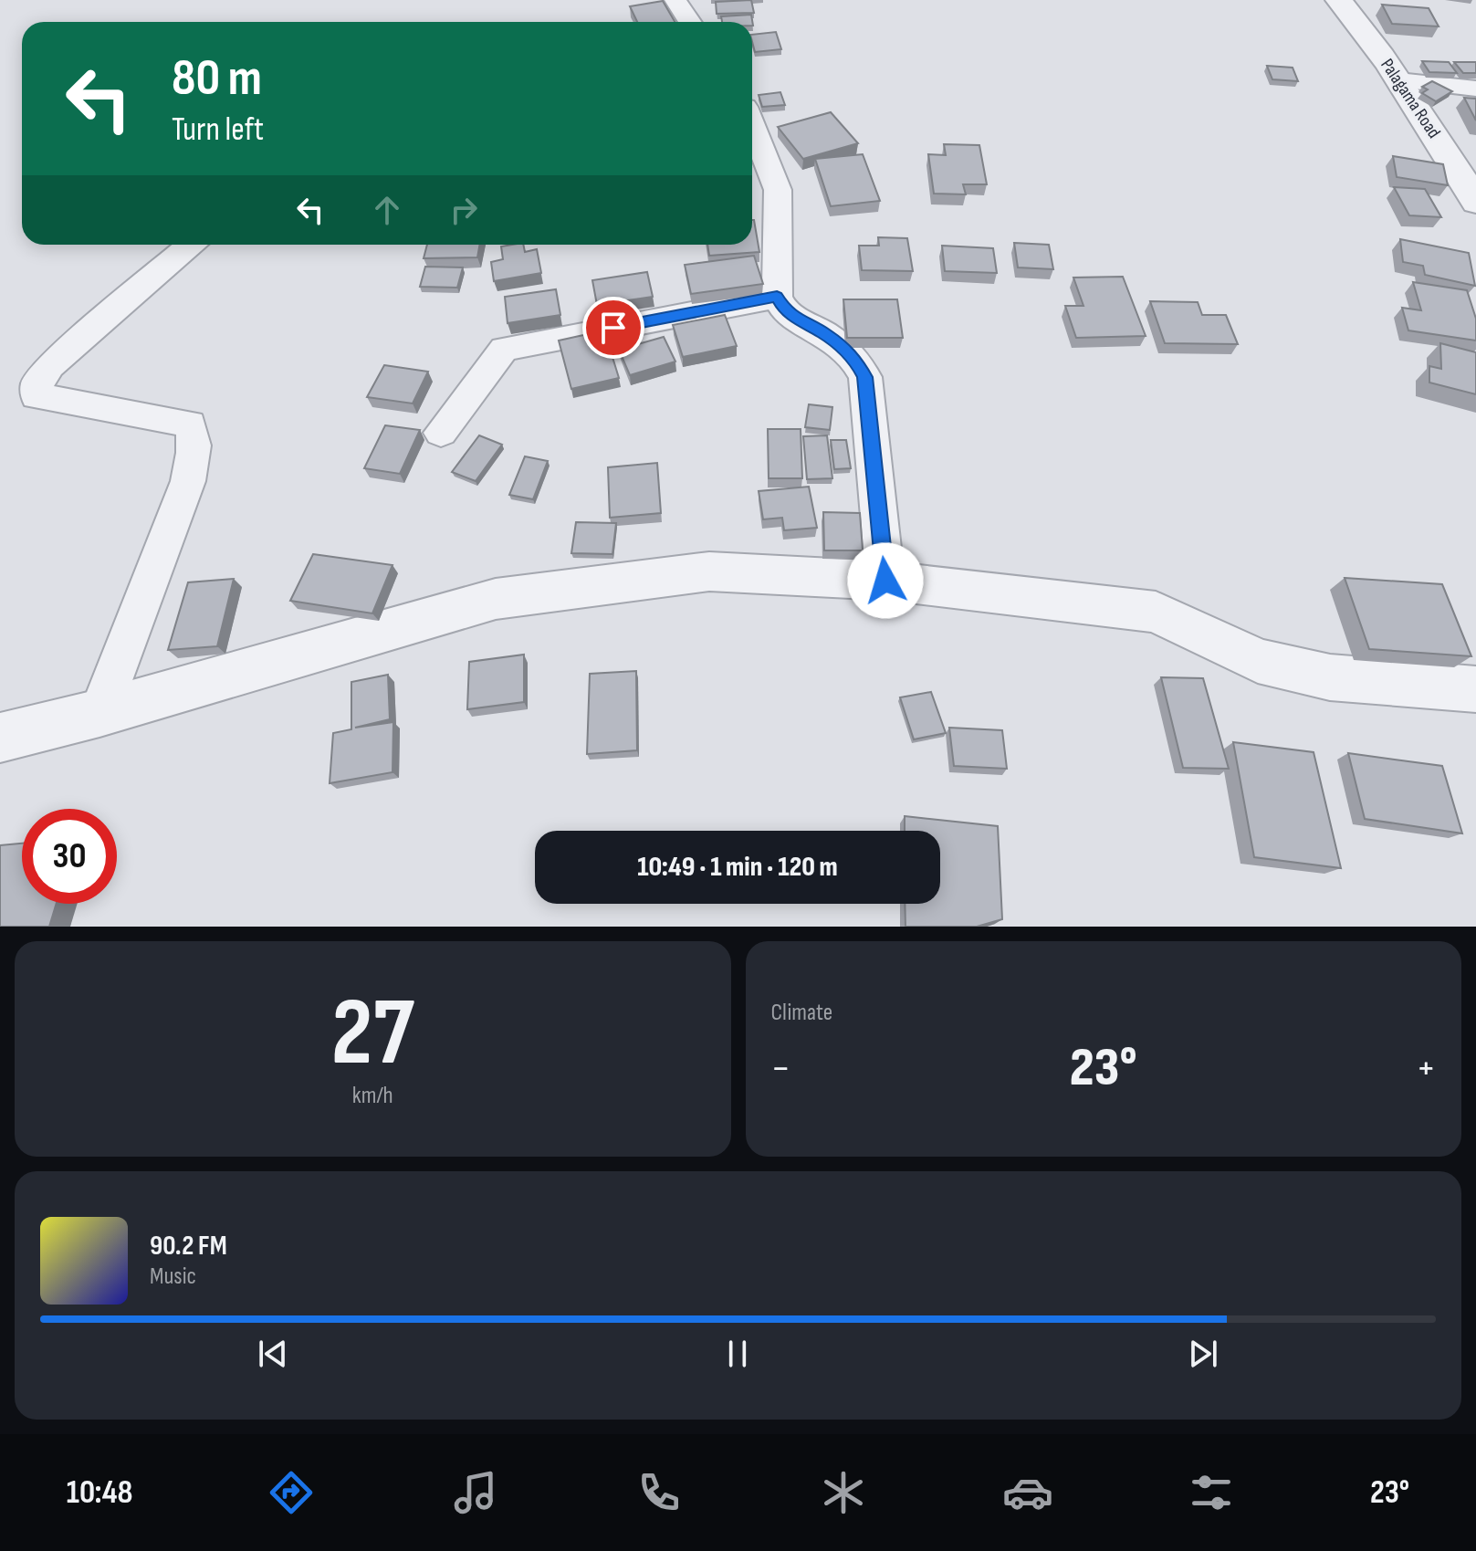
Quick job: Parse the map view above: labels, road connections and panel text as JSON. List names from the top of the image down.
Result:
{
  "streets": {
    "street": ["Palagama Road"]
  },
  "page": {
    "turn": ["80 m", "Turn left"],
    "limit": "30",
    "trip": "10:49 · 1 min · 120 m",
    "tile": [
      ["27", "km/h"],
      "Climate"
    ],
    "heat": ["−", "23°", "+"],
    "song": ["90.2 FM", "Music"],
    "tabs": ["10:48", "23°"]
  }
}
